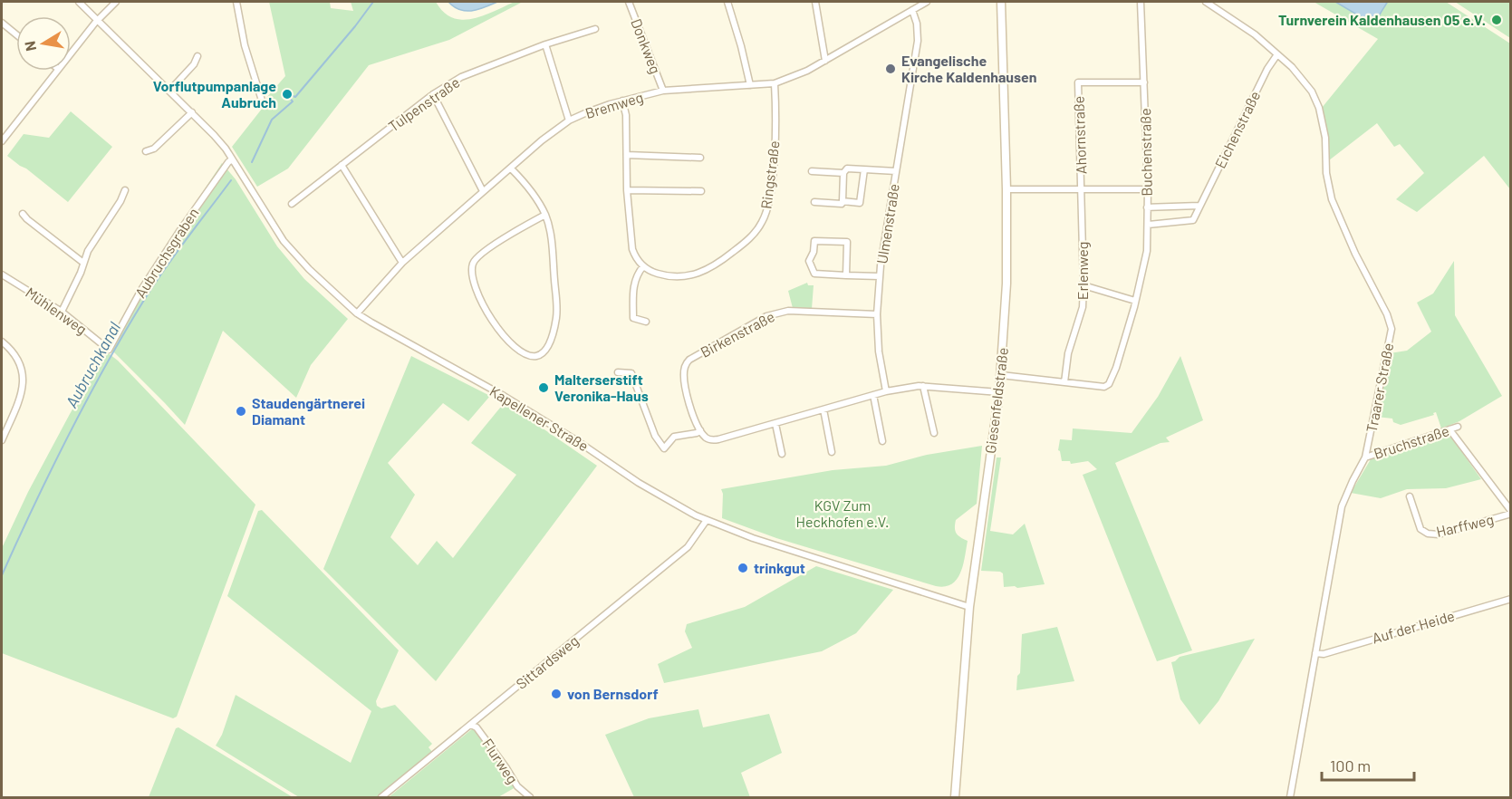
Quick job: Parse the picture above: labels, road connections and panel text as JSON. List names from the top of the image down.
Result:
{
  "streets": {
    "main road": ["Giesenfeldstraße"],
    "street": [
      "Donkweg",
      "Tulpenstraße",
      "Bremweg",
      "Eichenstraße",
      "Ahornstraße",
      "Buchenstraße",
      "Ringstraße",
      "Ulmenstraße",
      "Aubruchsgraben",
      "Erlenweg",
      "Mühlenweg",
      "Birkenstraße",
      "Traarer Straße",
      "Kapellener Straße",
      "Bruchstraße",
      "Harffweg",
      "Auf der Heide",
      "Sittardsweg",
      "Flurweg"
    ]
  },
  "crossings": [
    ["Donkweg", "Bremweg"],
    ["Bremweg", "Ringstraße"],
    ["Bremweg", "Ulmenstraße"],
    ["Bremweg", "Kapellener Straße"],
    ["Eichenstraße", "Buchenstraße"],
    ["Eichenstraße", "Traarer Straße"],
    ["Ahornstraße", "Buchenstraße"],
    ["Ahornstraße", "Erlenweg"],
    ["Buchenstraße", "Erlenweg"],
    ["Buchenstraße", "Giesenfeldstraße"],
    ["Ulmenstraße", "Birkenstraße"],
    ["Aubruchsgraben", "Mühlenweg"],
    ["Aubruchsgraben", "Kapellener Straße"],
    ["Traarer Straße", "Bruchstraße"],
    ["Traarer Straße", "Auf der Heide"],
    ["Giesenfeldstraße", "Kapellener Straße"],
    ["Kapellener Straße", "Sittardsweg"],
    ["Sittardsweg", "Flurweg"]
  ],
  "water": ["Aubruchkanal"],
  "parks": ["KGV Zum Heckhofen e.V."],
  "places": [
    "Turnverein Kaldenhausen 05 e.V.",
    "Evangelische Kirche Kaldenhausen",
    "Vorflutpumpanlage Aubruch",
    "Malterserstift Veronika-Haus",
    "Staudengärtnerei Diamant",
    "trinkgut",
    "von Bernsdorf"
  ],
  "scale_bar": "100 m",
  "north": "left"
}
